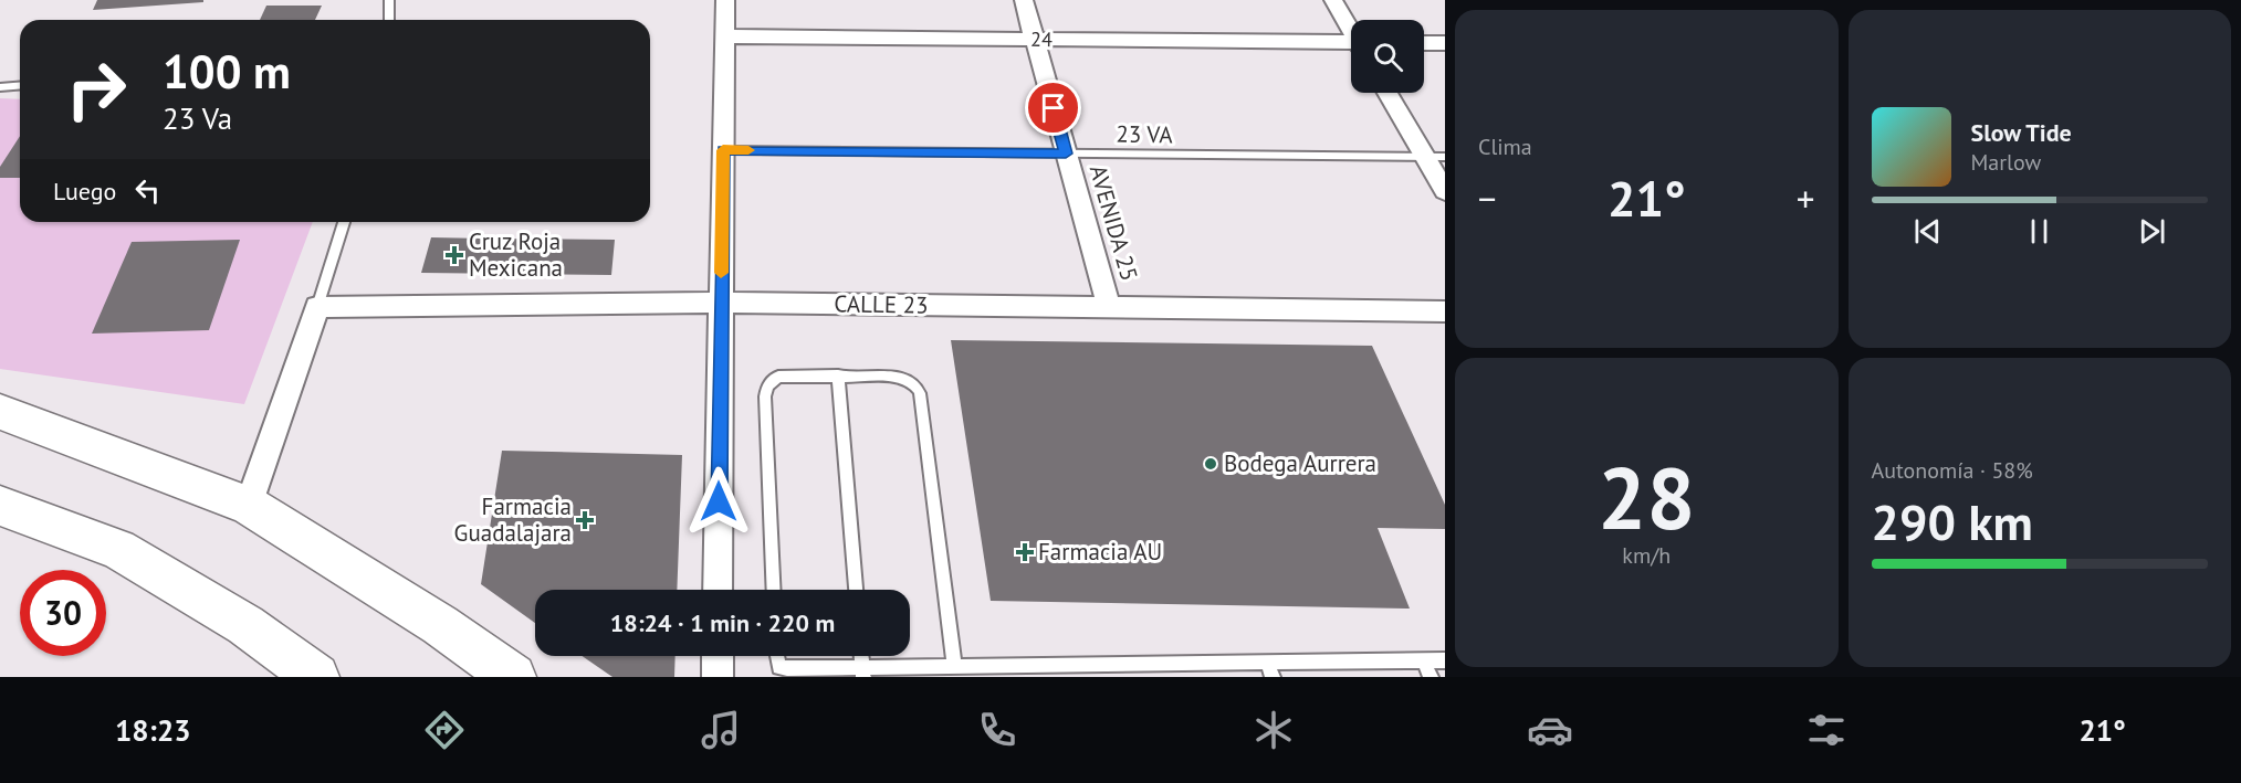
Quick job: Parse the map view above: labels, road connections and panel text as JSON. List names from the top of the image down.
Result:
{
  "streets": {
    "street": ["24", "AVENIDA 25", "CALLE 23"],
    "lane": ["23 VA"]
  },
  "crossings": [
    ["24", "AVENIDA 25"],
    ["23 VA", "AVENIDA 25"],
    ["AVENIDA 25", "CALLE 23"]
  ],
  "places": {
    "health": ["Cruz Roja Mexicana", "Farmacia Guadalajara", "Farmacia AU"],
    "other": ["Bodega Aurrera"]
  },
  "page": {
    "tile": [
      "Clima",
      ["28", "km/h"],
      ["Autonomía · 58%", "290 km"]
    ],
    "turn": ["100 m", "23 Va"],
    "song": ["Slow Tide", "Marlow"],
    "then": "Luego",
    "heat": ["−", "21°", "+"],
    "limit": "30",
    "trip": "18:24 · 1 min · 220 m",
    "tabs": ["18:23", "21°"]
  }
}
